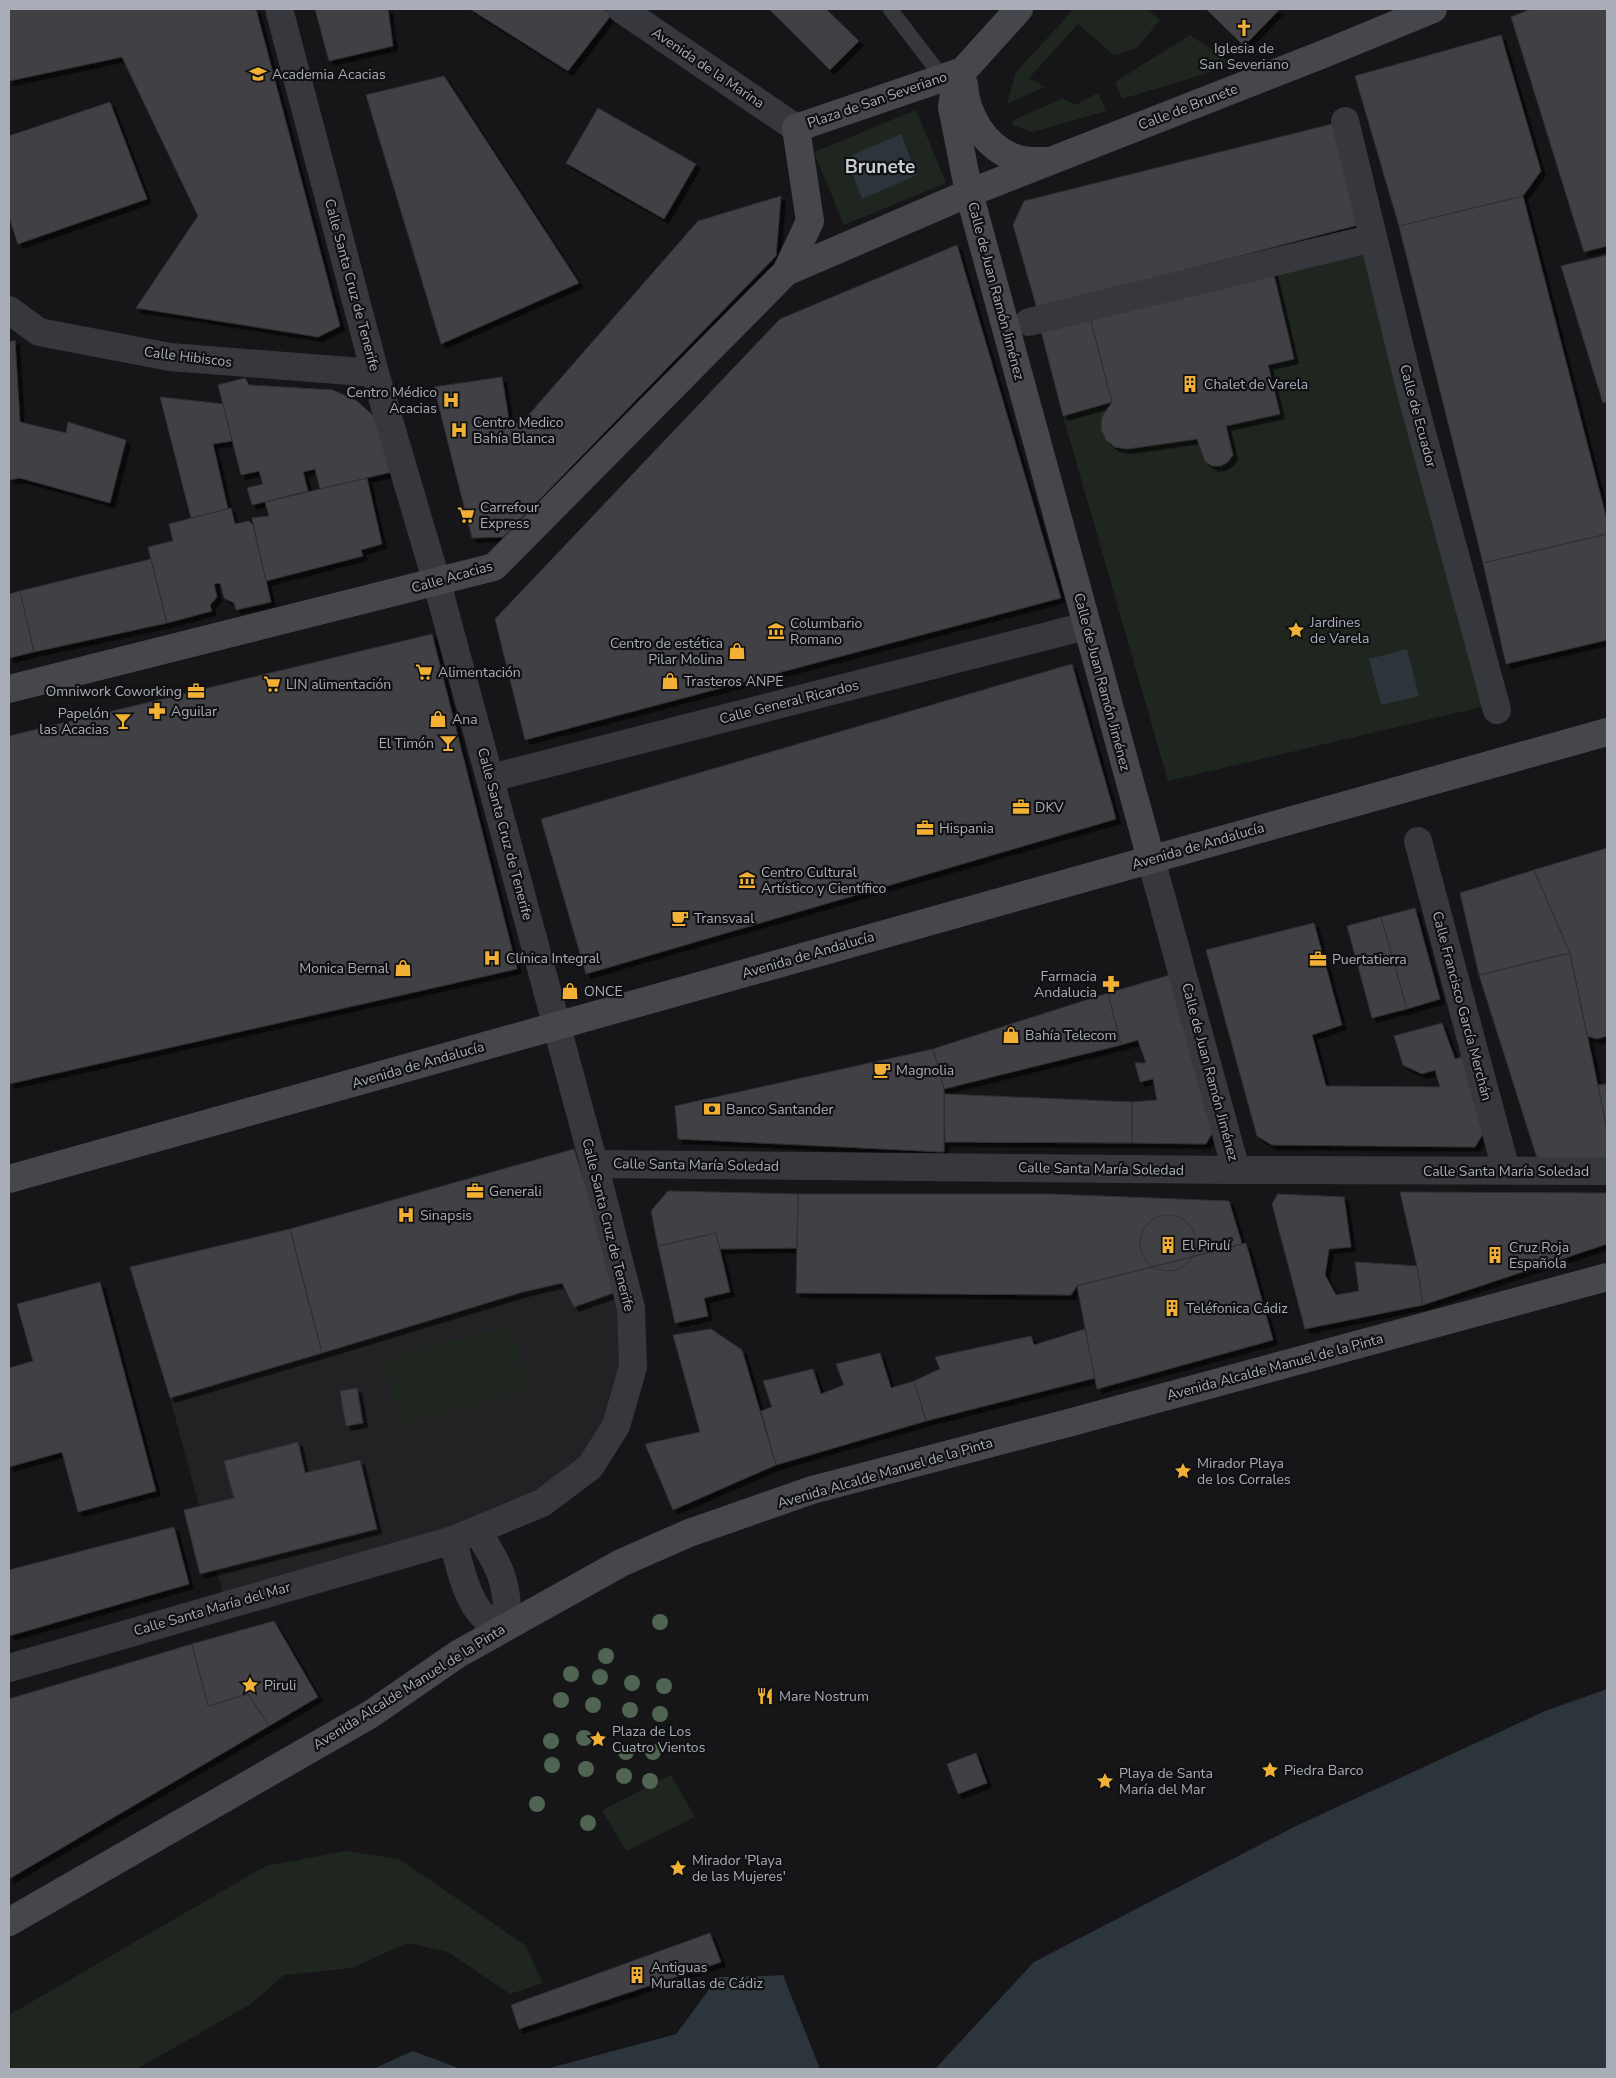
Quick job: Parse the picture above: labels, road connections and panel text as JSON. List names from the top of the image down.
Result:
{
  "streets": {
    "street": [
      "Avenida de la Marina",
      "Plaza de San Severiano",
      "Calle de Brunete",
      "Calle Santa Cruz de Tenerife",
      "Calle de Juan Ramón Jiménez",
      "Calle Hibiscos",
      "Calle de Ecuador",
      "Calle Acacias",
      "Calle General Ricardos",
      "Avenida de Andalucía",
      "Calle Francisco García Merchán",
      "Calle Santa María Soledad",
      "Avenida Alcalde Manuel de la Pinta",
      "Calle Santa María del Mar"
    ]
  },
  "crossings": [
    ["Avenida de la Marina", "Plaza de San Severiano"],
    ["Plaza de San Severiano", "Calle de Brunete"],
    ["Plaza de San Severiano", "Calle de Juan Ramón Jiménez"],
    ["Plaza de San Severiano", "Calle Acacias"],
    ["Calle de Brunete", "Calle de Juan Ramón Jiménez"],
    ["Calle Santa Cruz de Tenerife", "Calle Hibiscos"],
    ["Calle Santa Cruz de Tenerife", "Calle Acacias"],
    ["Calle Santa Cruz de Tenerife", "Calle General Ricardos"],
    ["Calle Santa Cruz de Tenerife", "Avenida de Andalucía"],
    ["Calle Santa Cruz de Tenerife", "Calle Santa María Soledad"],
    ["Calle Santa Cruz de Tenerife", "Calle Santa María del Mar"],
    ["Calle de Juan Ramón Jiménez", "Calle General Ricardos"],
    ["Calle de Juan Ramón Jiménez", "Avenida de Andalucía"],
    ["Calle de Juan Ramón Jiménez", "Calle Santa María Soledad"],
    ["Calle Francisco García Merchán", "Calle Santa María Soledad"]
  ],
  "districts": ["Brunete"],
  "places": {
    "church": ["Iglesia de San Severiano"],
    "school or university": ["Academia Acacias"],
    "building": [
      "Chalet de Varela",
      "El Pirulí",
      "Cruz Roja Española",
      "Teléfonica Cádiz",
      "Antiguas Murallas de Cádiz"
    ],
    "hospital": [
      "Centro Médico Acacias",
      "Centro Medico Bahía Blanca",
      "Clínica Integral",
      "Sinapsis"
    ],
    "supermarket": ["Carrefour Express", "Alimentación", "LIN alimentación"],
    "place": [
      "Jardines de Varela",
      "Mirador Playa de los Corrales",
      "Piruli",
      "Plaza de Los Cuatro Vientos",
      "Piedra Barco",
      "Playa de Santa María del Mar",
      "Mirador 'Playa de las Mujeres'"
    ],
    "museum": ["Columbario Romano", "Centro Cultural Artístico y Científico"],
    "shop": [
      "Centro de estética Pilar Molina",
      "Trasteros ANPE",
      "Ana",
      "Monica Bernal",
      "ONCE",
      "Bahía Telecom"
    ],
    "office": [
      "Omniwork Coworking",
      "DKV",
      "Hispania",
      "Puertatierra",
      "Generali"
    ],
    "pharmacy": ["Aguilar", "Farmacia Andalucia"],
    "bar": ["Papelón las Acacias", "El Timón"],
    "cafe": ["Transvaal", "Magnolia"],
    "bank": ["Banco Santander"],
    "restaurant": ["Mare Nostrum"]
  }
}
